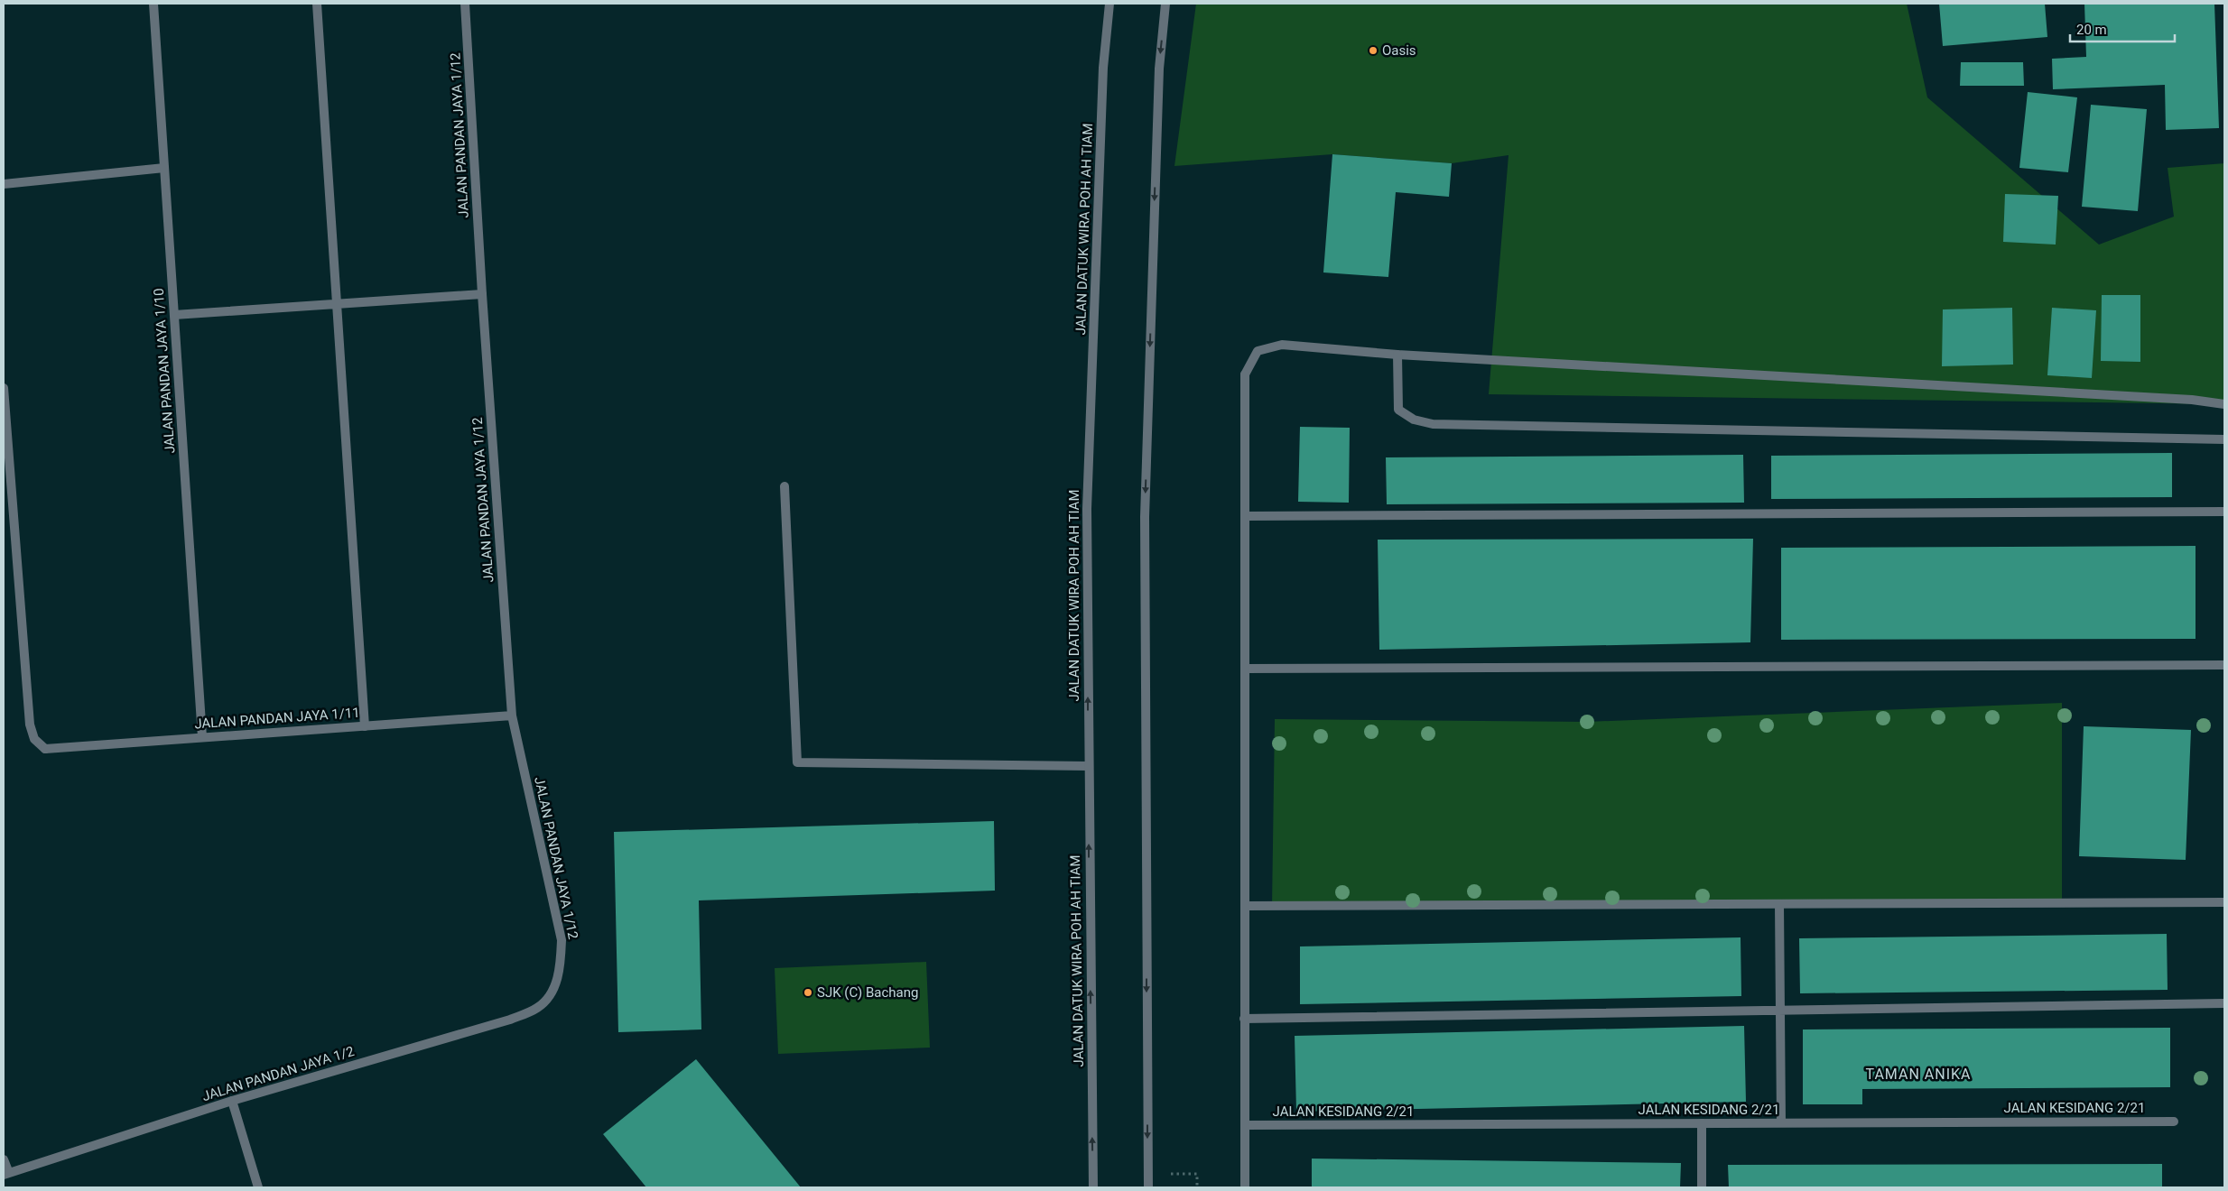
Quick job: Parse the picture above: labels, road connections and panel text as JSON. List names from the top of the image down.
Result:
{
  "streets": {
    "street": [
      "JALAN PANDAN JAYA 1/12",
      "JALAN DATUK WIRA POH AH TIAM",
      "JALAN PANDAN JAYA 1/10",
      "JALAN PANDAN JAYA 1/11",
      "JALAN PANDAN JAYA 1/2",
      "JALAN KESIDANG 2/21"
    ]
  },
  "crossings": [
    ["JALAN PANDAN JAYA 1/12", "JALAN PANDAN JAYA 1/11"],
    ["JALAN PANDAN JAYA 1/12", "JALAN PANDAN JAYA 1/2"],
    ["JALAN PANDAN JAYA 1/10", "JALAN PANDAN JAYA 1/11"]
  ],
  "districts": ["TAMAN ANIKA"],
  "places": ["Oasis", "SJK (C) Bachang"],
  "scale_bar": "20 m"
}
